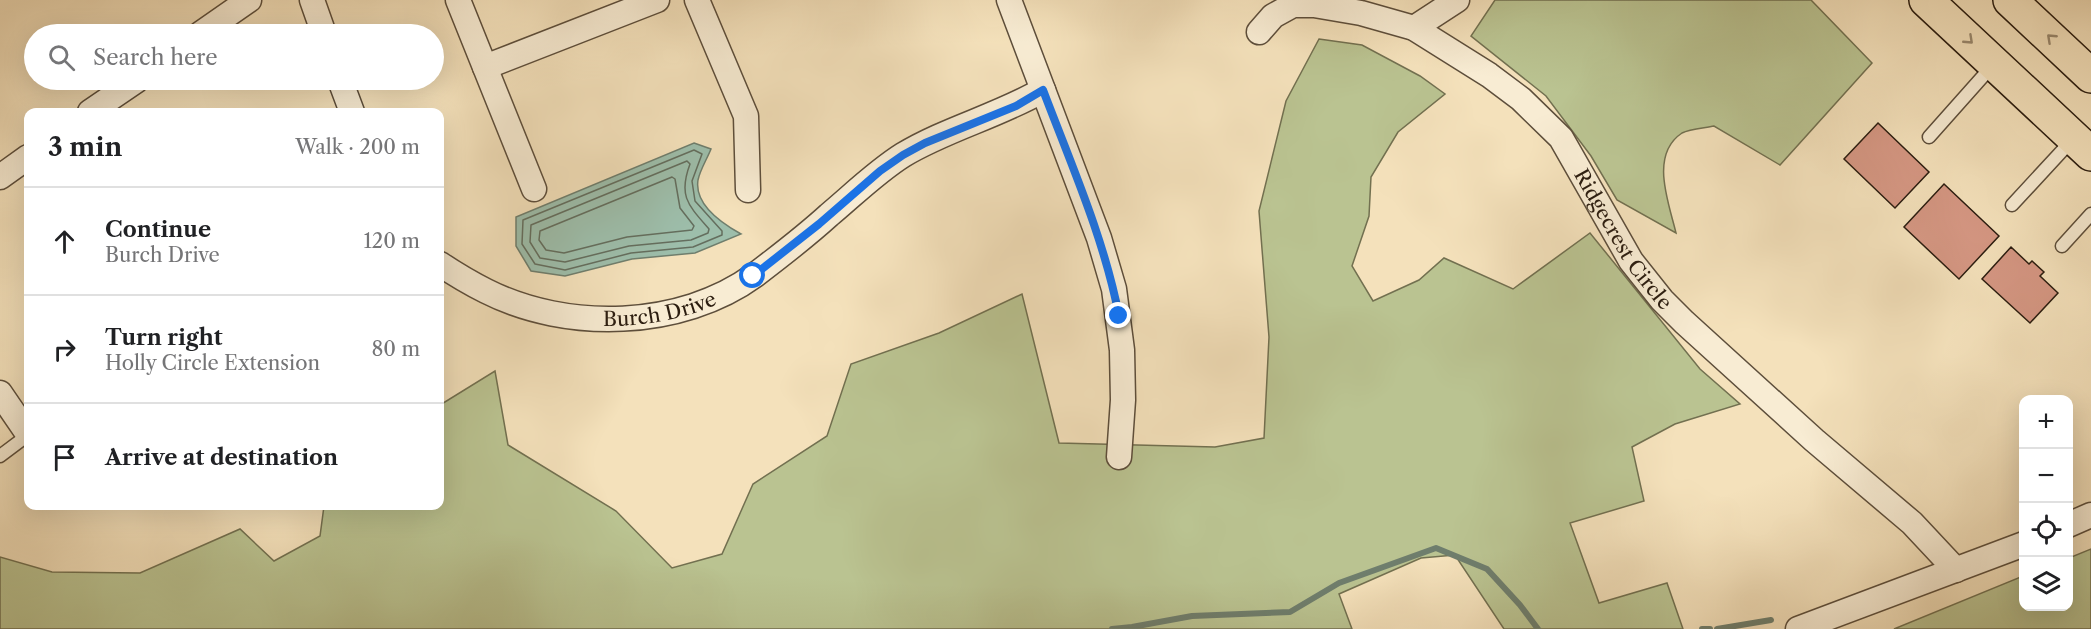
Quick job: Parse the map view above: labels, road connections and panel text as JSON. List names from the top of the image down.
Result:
{
  "streets": {
    "street": ["Ridgecrest Circle", "Burch Drive"]
  },
  "page": {
    "search": "Search here",
    "heading": ["3 min", "Walk · 200 m"],
    "list": [
      ["Continue", "Burch Drive", "120 m"],
      ["Turn right", "Holly Circle Extension", "80 m"],
      "Arrive at destination"
    ],
    "map_buttons": ["+", "−"]
  }
}
